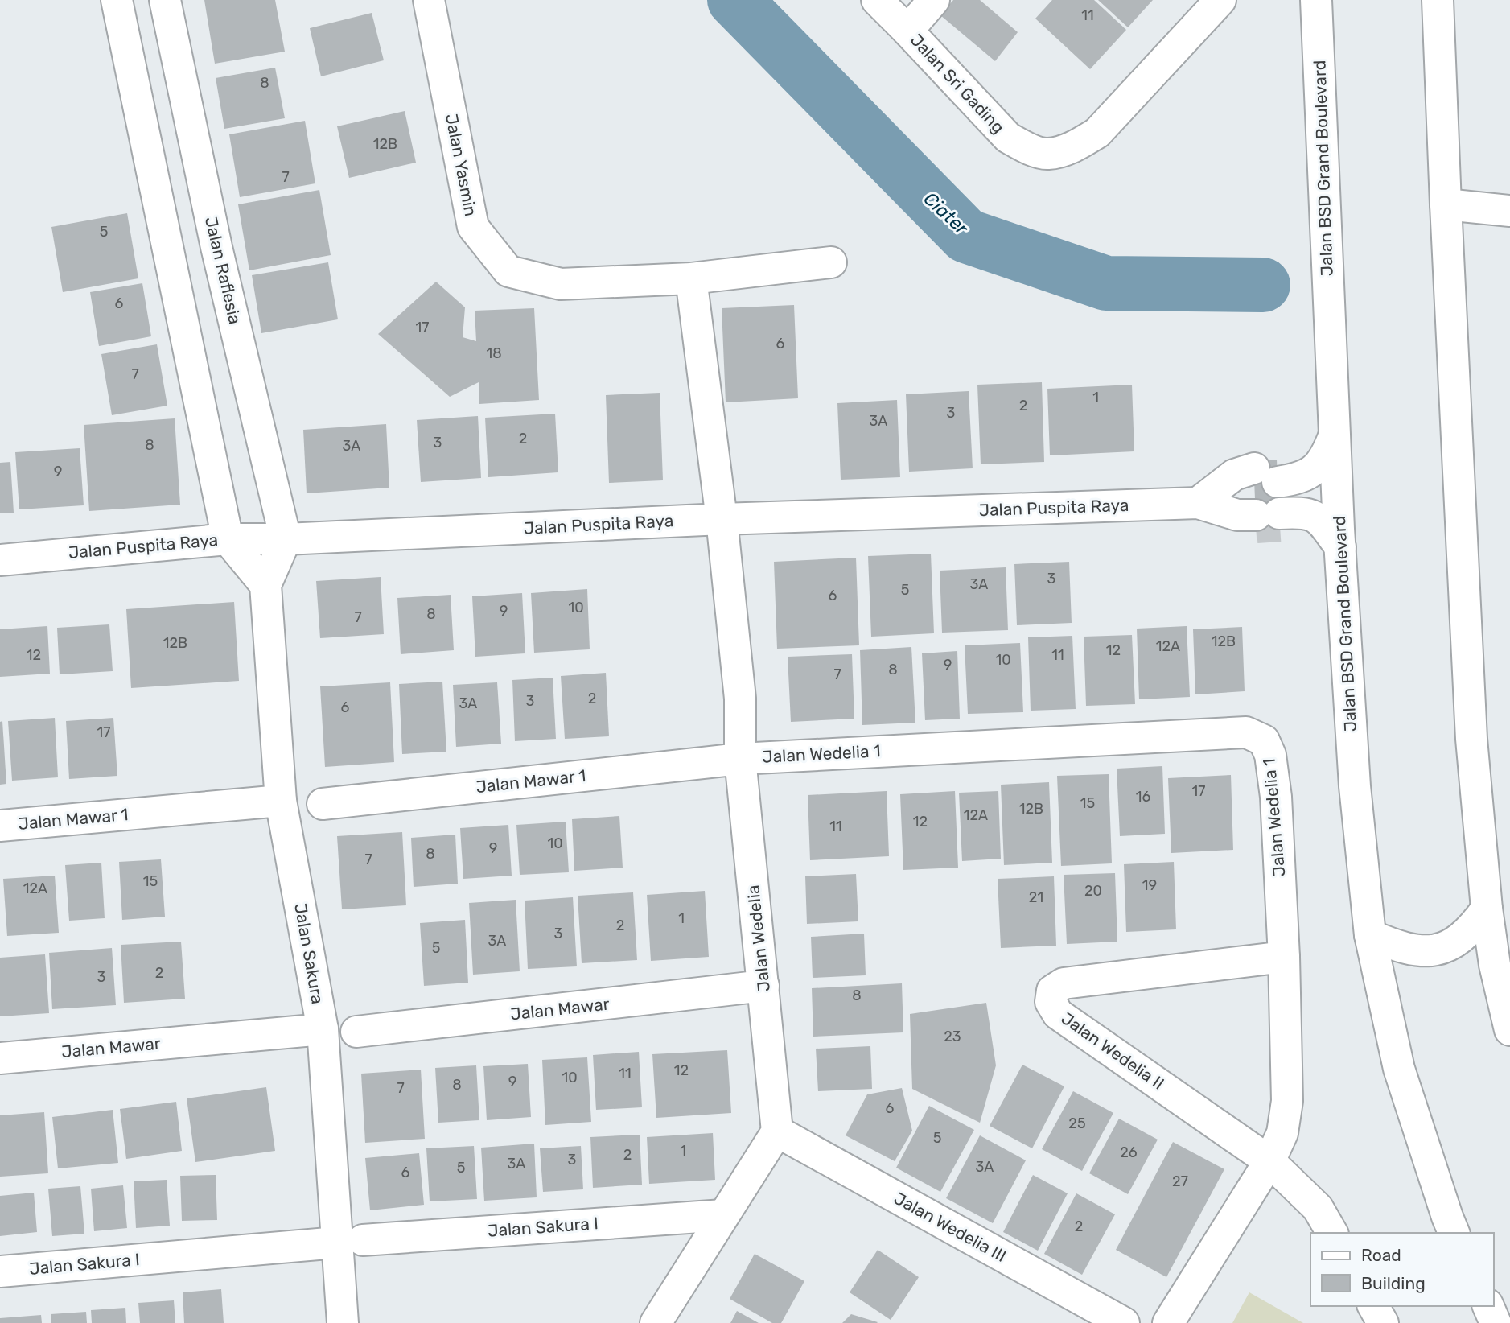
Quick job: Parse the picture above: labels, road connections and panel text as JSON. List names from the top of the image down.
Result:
{
  "streets": {
    "street": [
      "Jalan Sri Gading",
      "Jalan Yasmin",
      "Jalan BSD Grand Boulevard",
      "Jalan Raflesia",
      "Jalan Puspita Raya",
      "Jalan Wedelia 1",
      "Jalan Mawar 1",
      "Jalan Wedelia",
      "Jalan Sakura",
      "Jalan Mawar",
      "Jalan Wedelia II",
      "Jalan Sakura I",
      "Jalan Wedelia III"
    ]
  },
  "crossings": [
    ["Jalan Raflesia", "Jalan Puspita Raya"],
    ["Jalan Raflesia", "Jalan Sakura"],
    ["Jalan Puspita Raya", "Jalan Wedelia"],
    ["Jalan Puspita Raya", "Jalan Sakura"],
    ["Jalan Wedelia 1", "Jalan Mawar 1"],
    ["Jalan Wedelia 1", "Jalan Wedelia"],
    ["Jalan Wedelia 1", "Jalan Wedelia II"],
    ["Jalan Mawar 1", "Jalan Wedelia"],
    ["Jalan Mawar 1", "Jalan Sakura"],
    ["Jalan Wedelia", "Jalan Mawar"],
    ["Jalan Wedelia", "Jalan Wedelia III"],
    ["Jalan Sakura", "Jalan Mawar"],
    ["Jalan Sakura", "Jalan Sakura I"]
  ],
  "water": ["Ciater"],
  "house_numbers": [
    "11",
    "8",
    "12B",
    "7",
    "5",
    "6",
    "17",
    "6",
    "18",
    "7",
    "1",
    "2",
    "3",
    "3A",
    "2",
    "3",
    "8",
    "3A",
    "9",
    "3",
    "3A",
    "5",
    "6",
    "10",
    "9",
    "8",
    "7",
    "12B",
    "12B",
    "12A",
    "12",
    "12",
    "11",
    "10",
    "9",
    "8",
    "7",
    "2",
    "3",
    "3A",
    "6",
    "17",
    "17",
    "16",
    "15",
    "12B",
    "12A",
    "12",
    "11",
    "10",
    "9",
    "8",
    "7",
    "15",
    "19",
    "12A",
    "20",
    "21",
    "1",
    "2",
    "3",
    "3A",
    "5",
    "2",
    "3",
    "8",
    "23",
    "12",
    "11",
    "10",
    "9",
    "8",
    "7",
    "6",
    "25",
    "5",
    "1",
    "26",
    "2",
    "3",
    "3A",
    "3A",
    "5",
    "6",
    "27",
    "2"
  ],
  "legend": ["Road", "Building"]
}
